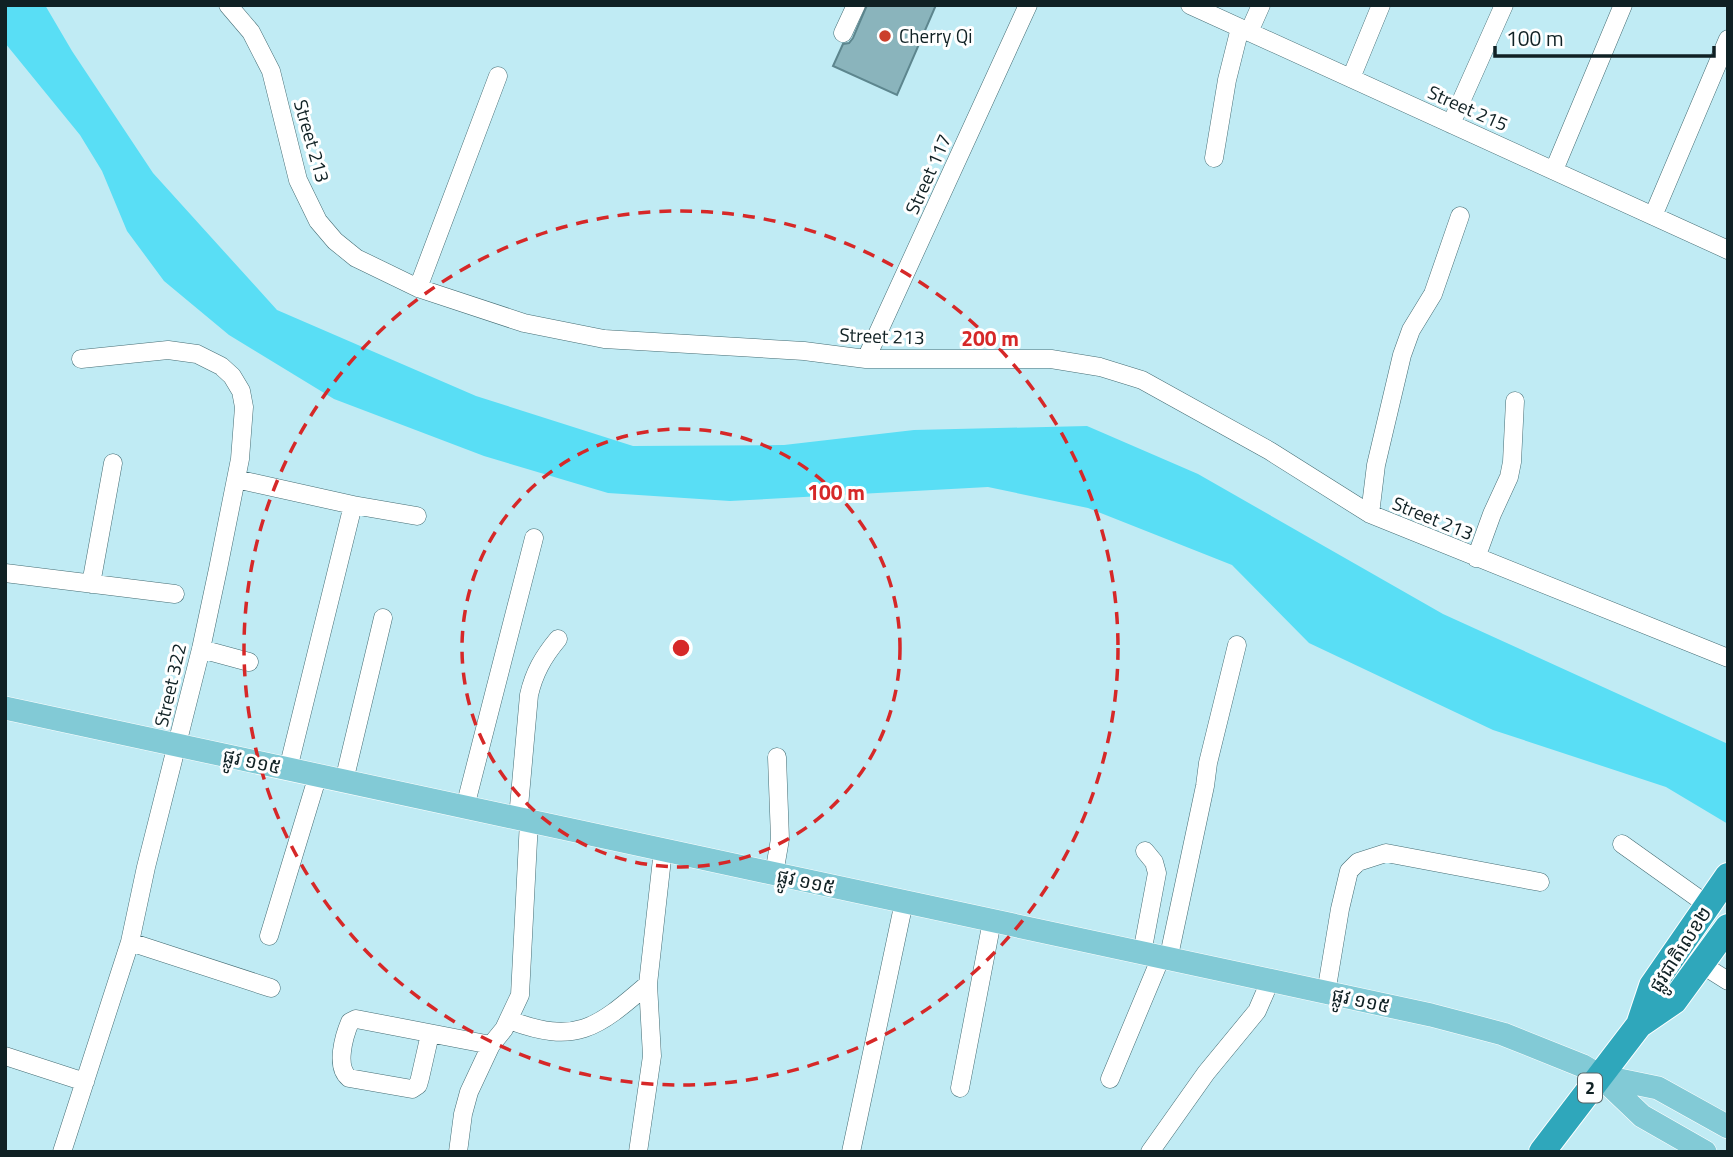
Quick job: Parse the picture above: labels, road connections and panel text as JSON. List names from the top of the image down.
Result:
{
  "streets": {
    "highway": ["ផ្លូវជាតិលេខ២", "2"],
    "main road": ["ផ្លូវ ១១៥"],
    "street": [
      "Street 215",
      "Street 213",
      "Street 117",
      "Street 322"
    ]
  },
  "crossings": [
    ["Street 213", "Street 117"],
    ["Street 322", "ផ្លូវ ១១៥"],
    ["ផ្លូវ ១១៥", "ផ្លូវជាតិលេខ២"]
  ],
  "places": ["Cherry Qi"],
  "scale_bar": "100 m",
  "rings": ["200 m", "100 m"]
}
